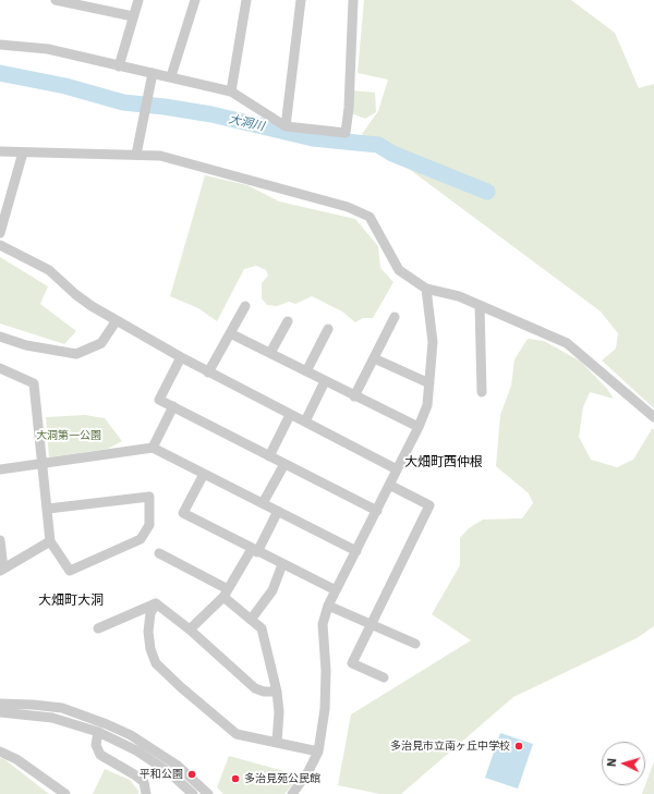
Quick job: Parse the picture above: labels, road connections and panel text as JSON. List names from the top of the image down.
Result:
{
  "districts": ["大畑町西仲根", "大畑町大洞"],
  "water": ["大洞川"],
  "parks": ["大洞第一公園"],
  "places": ["多治見市立南ヶ丘中学校", "平和公園", "多治見苑公民館"],
  "north": "left"
}
